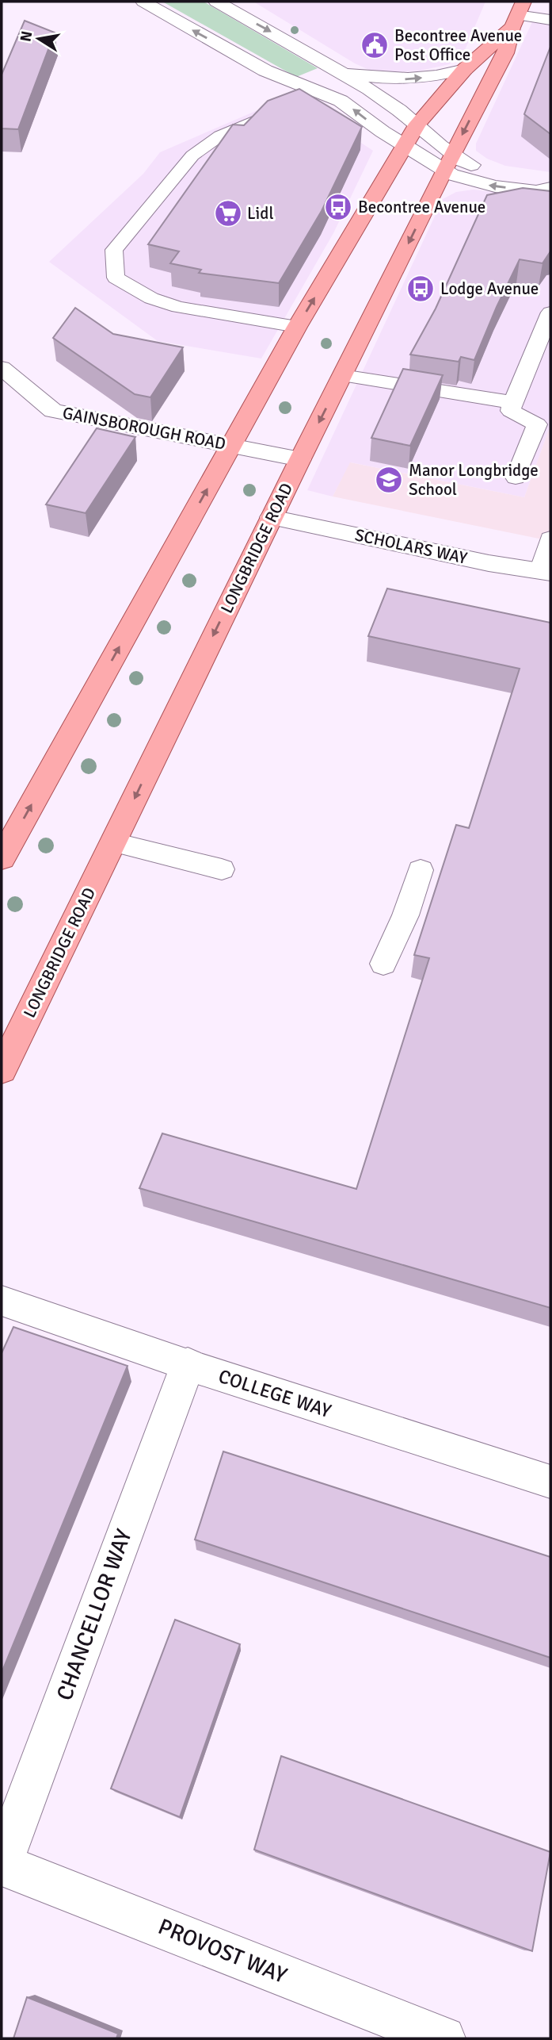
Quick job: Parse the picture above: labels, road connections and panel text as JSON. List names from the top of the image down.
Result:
{
  "streets": {
    "main road": ["LONGBRIDGE ROAD"],
    "street": [
      "GAINSBOROUGH ROAD",
      "SCHOLARS WAY",
      "CHANCELLOR WAY",
      "PROVOST WAY"
    ],
    "lane": ["COLLEGE WAY"]
  },
  "crossings": [
    ["GAINSBOROUGH ROAD", "LONGBRIDGE ROAD"],
    ["SCHOLARS WAY", "LONGBRIDGE ROAD"],
    ["COLLEGE WAY", "CHANCELLOR WAY"],
    ["CHANCELLOR WAY", "PROVOST WAY"]
  ],
  "places": {
    "public building": ["Becontree Avenue Post Office"],
    "bus stop": ["Becontree Avenue", "Lodge Avenue"],
    "supermarket": ["Lidl"],
    "school or university": ["Manor Longbridge School"]
  },
  "north": "left"
}
